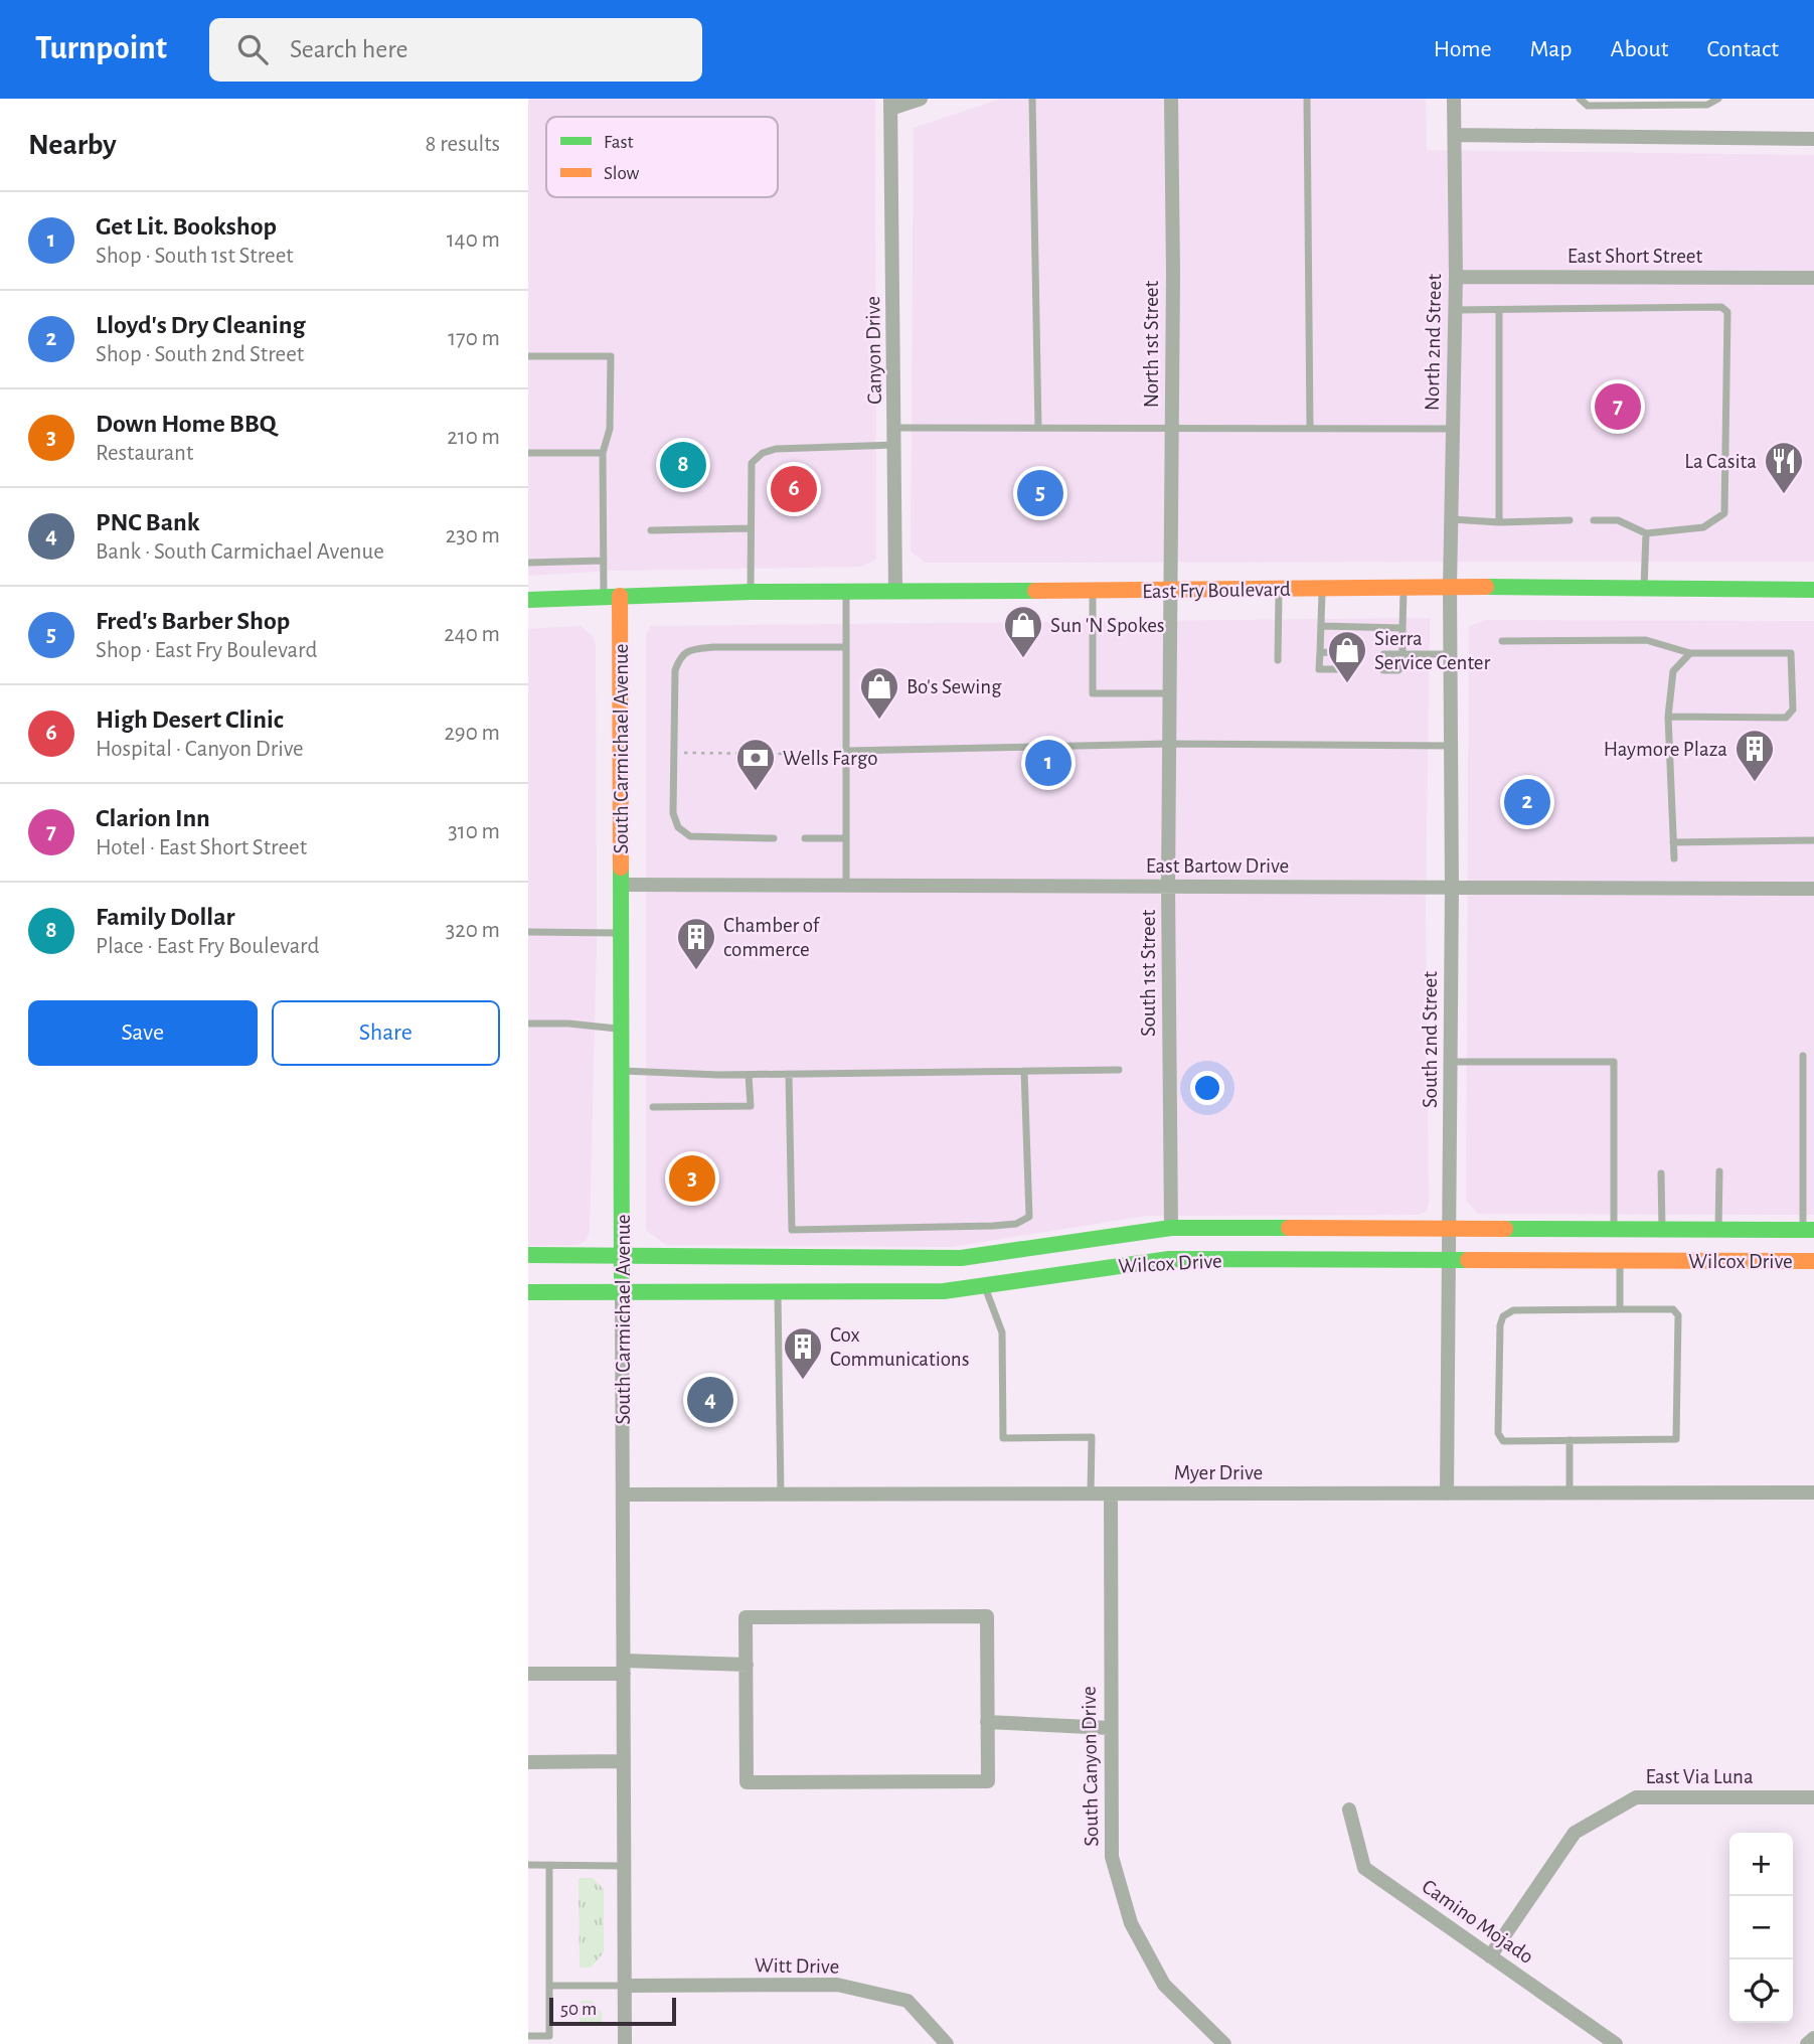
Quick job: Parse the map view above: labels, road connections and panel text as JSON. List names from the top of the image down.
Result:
{
  "streets": {
    "street": [
      "East Short Street",
      "North 2nd Street",
      "North 1st Street",
      "Canyon Drive",
      "East Fry Boulevard",
      "South Carmichael Avenue",
      "East Bartow Drive",
      "South 1st Street",
      "South 2nd Street",
      "Wilcox Drive",
      "Myer Drive",
      "South Canyon Drive",
      "East Via Luna",
      "Camino Mojado",
      "Witt Drive"
    ]
  },
  "crossings": [
    ["East Short Street", "North 2nd Street"],
    ["North 2nd Street", "East Fry Boulevard"],
    ["North 2nd Street", "South 2nd Street"],
    ["North 1st Street", "East Fry Boulevard"],
    ["North 1st Street", "South 1st Street"],
    ["Canyon Drive", "East Fry Boulevard"],
    ["East Fry Boulevard", "South Carmichael Avenue"],
    ["East Fry Boulevard", "South 1st Street"],
    ["East Fry Boulevard", "South 2nd Street"],
    ["South Carmichael Avenue", "East Bartow Drive"],
    ["South Carmichael Avenue", "Wilcox Drive"],
    ["South Carmichael Avenue", "Myer Drive"],
    ["South Carmichael Avenue", "Witt Drive"],
    ["East Bartow Drive", "South 1st Street"],
    ["East Bartow Drive", "South 2nd Street"],
    ["South 1st Street", "Wilcox Drive"],
    ["South 2nd Street", "Wilcox Drive"],
    ["South 2nd Street", "Myer Drive"],
    ["Myer Drive", "South Canyon Drive"],
    ["East Via Luna", "Camino Mojado"]
  ],
  "places": {
    "restaurant": ["La Casita"],
    "shop": ["Sun 'N Spokes", "Sierra Service Center", "Bo's Sewing"],
    "building": ["Haymore Plaza", "Chamber of commerce", "Cox Communications"],
    "bank": ["Wells Fargo"]
  },
  "legend": ["Fast", "Slow"],
  "scale_bar": "50 m",
  "page": {
    "header": "Turnpoint",
    "search": "Search here",
    "nav": [
      "Home",
      "Map",
      "About",
      "Contact"
    ],
    "heading": ["Nearby", "8 results"],
    "list": [
      {
        "mark": "1",
        "name": "Get Lit. Bookshop",
        "note": "Shop · South 1st Street",
        "value": "140 m"
      },
      {
        "mark": "2",
        "name": "Lloyd's Dry Cleaning",
        "note": "Shop · South 2nd Street",
        "value": "170 m"
      },
      {
        "mark": "3",
        "name": "Down Home BBQ",
        "note": "Restaurant",
        "value": "210 m"
      },
      {
        "mark": "4",
        "name": "PNC Bank",
        "note": "Bank · South Carmichael Avenue",
        "value": "230 m"
      },
      {
        "mark": "5",
        "name": "Fred's Barber Shop",
        "note": "Shop · East Fry Boulevard",
        "value": "240 m"
      },
      {
        "mark": "6",
        "name": "High Desert Clinic",
        "note": "Hospital · Canyon Drive",
        "value": "290 m"
      },
      {
        "mark": "7",
        "name": "Clarion Inn",
        "note": "Hotel · East Short Street",
        "value": "310 m"
      },
      {
        "mark": "8",
        "name": "Family Dollar",
        "note": "Place · East Fry Boulevard",
        "value": "320 m"
      }
    ],
    "pins": [
      "7",
      "8",
      "6",
      "5",
      "1",
      "2",
      "3",
      "4"
    ],
    "buttons": ["Save", "Share"],
    "map_buttons": ["+", "−"],
    "scale": "50 m"
  }
}
